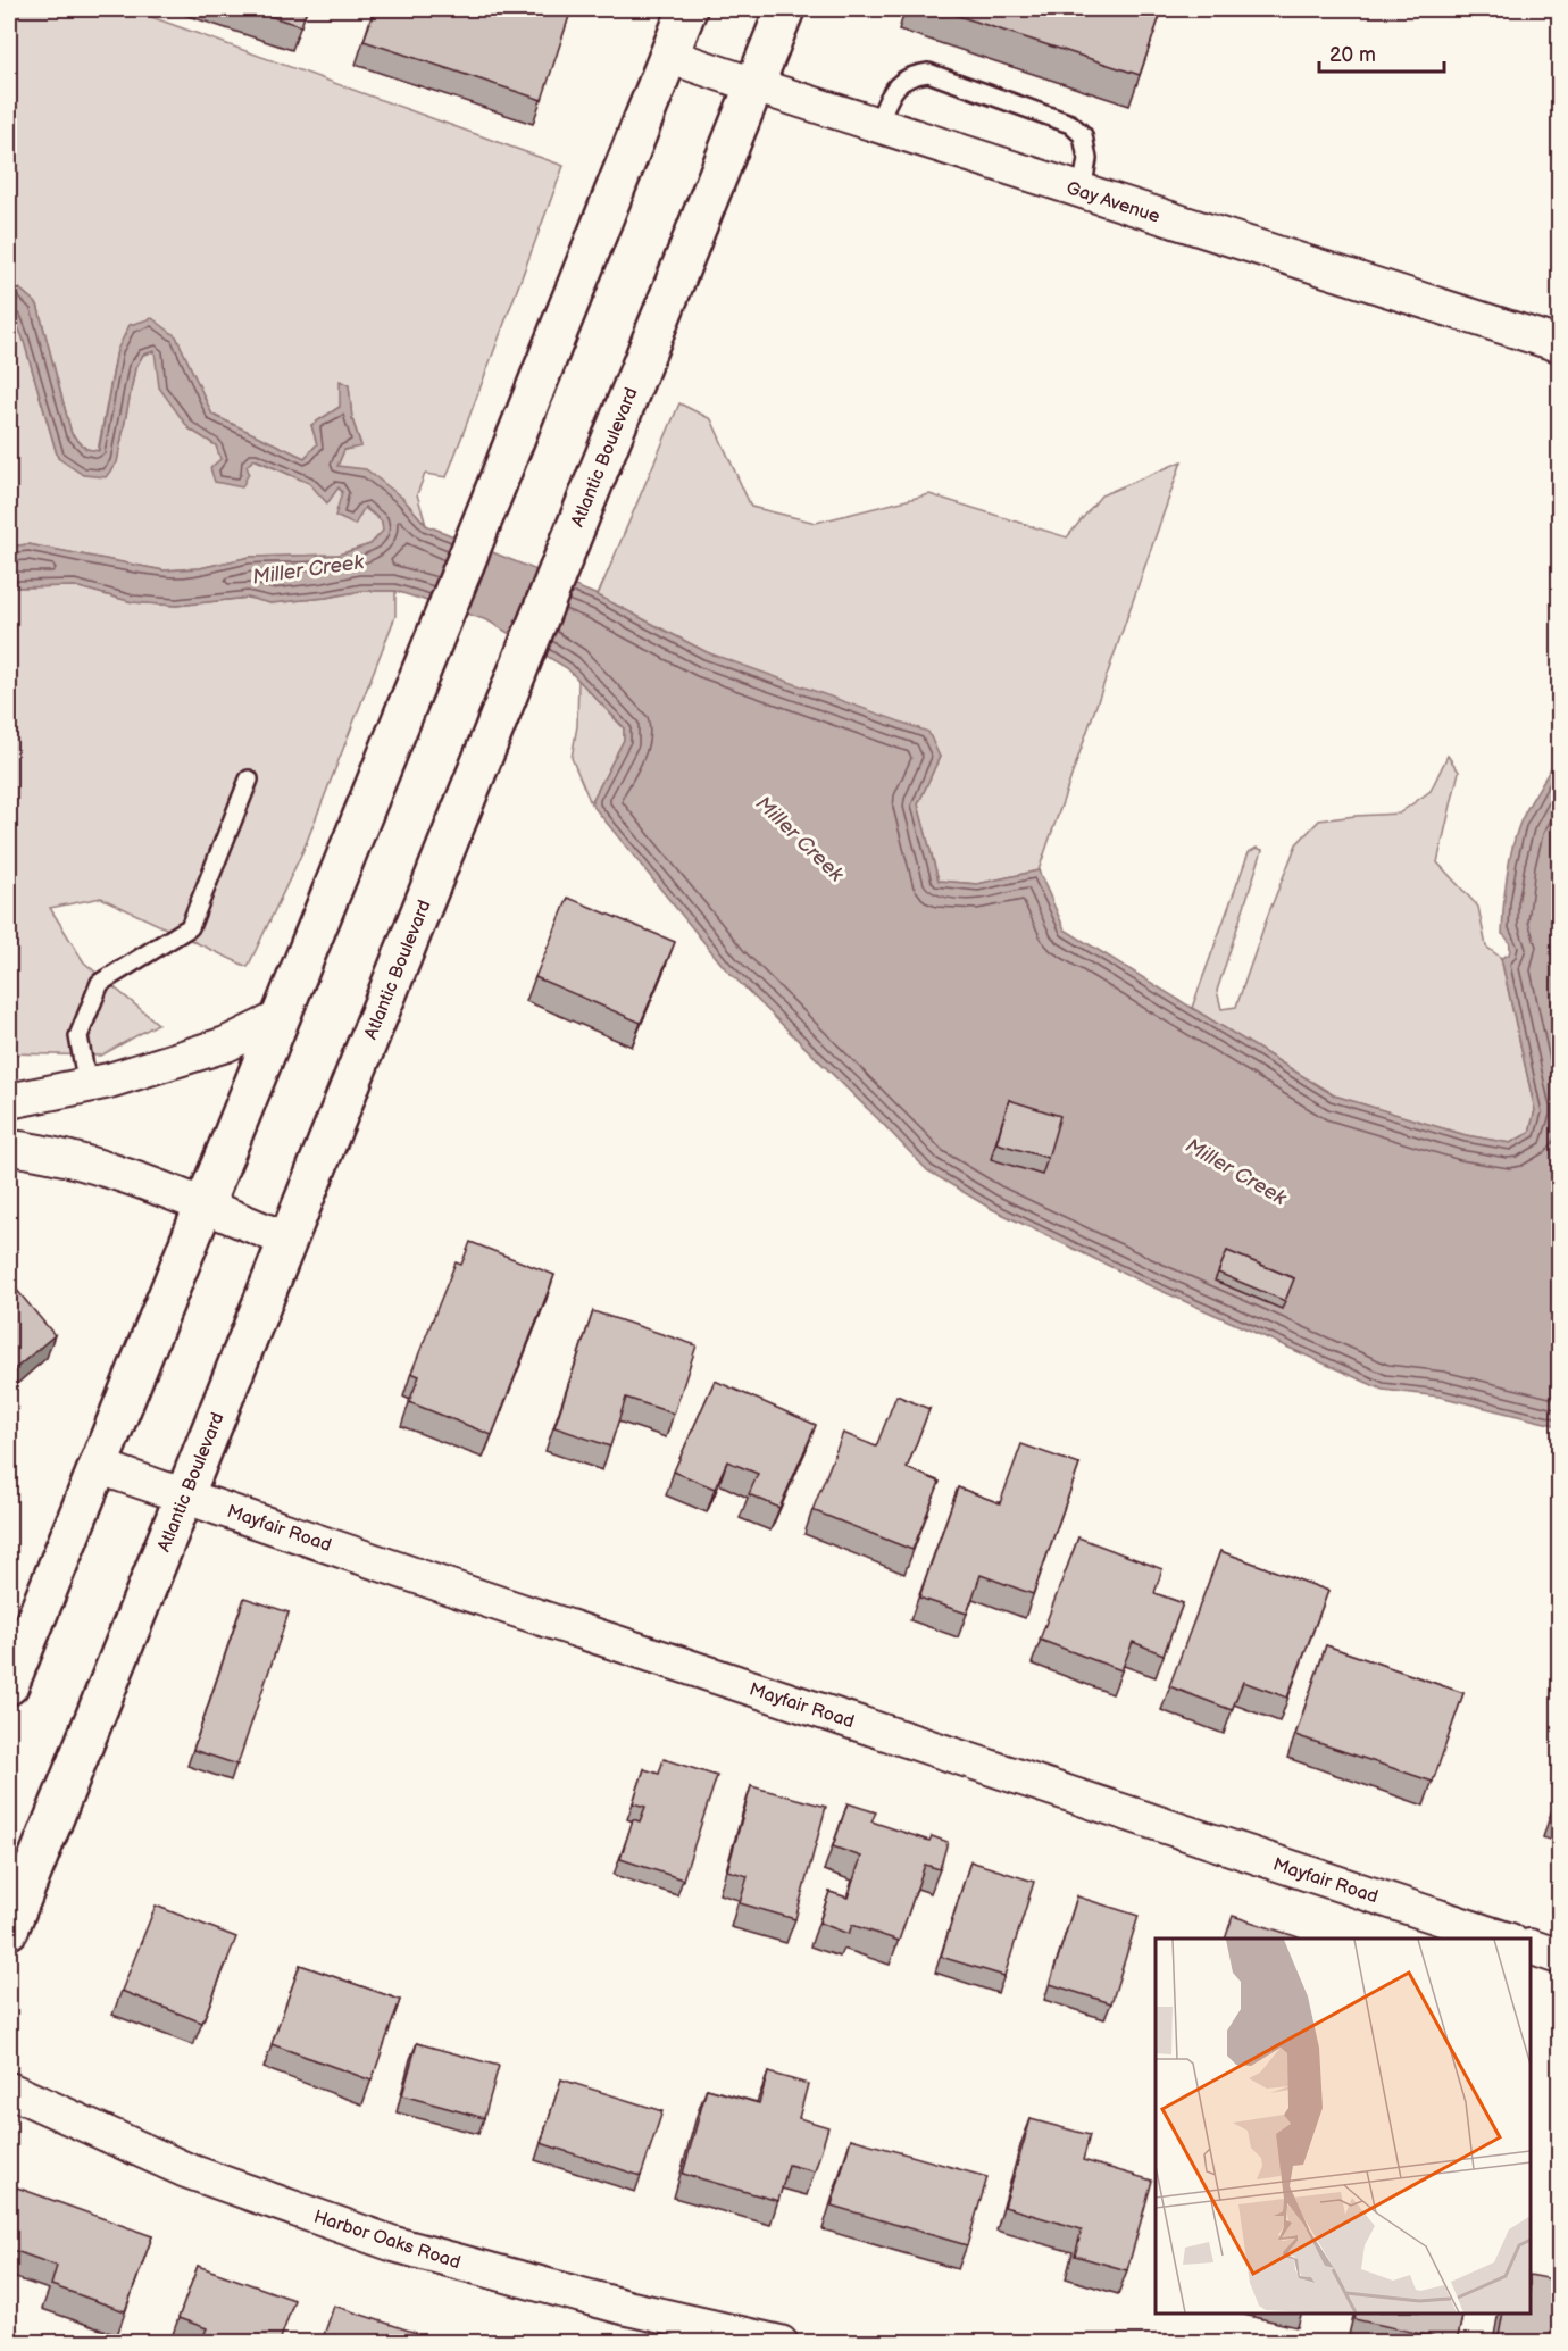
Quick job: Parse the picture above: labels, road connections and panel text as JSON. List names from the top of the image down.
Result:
{
  "streets": {
    "main road": ["Atlantic Boulevard"],
    "street": ["Gay Avenue", "Mayfair Road", "Harbor Oaks Road"]
  },
  "crossings": [
    ["Gay Avenue", "Atlantic Boulevard"],
    ["Atlantic Boulevard", "Mayfair Road"]
  ],
  "water": ["Miller Creek"],
  "scale_bar": "20 m"
}
